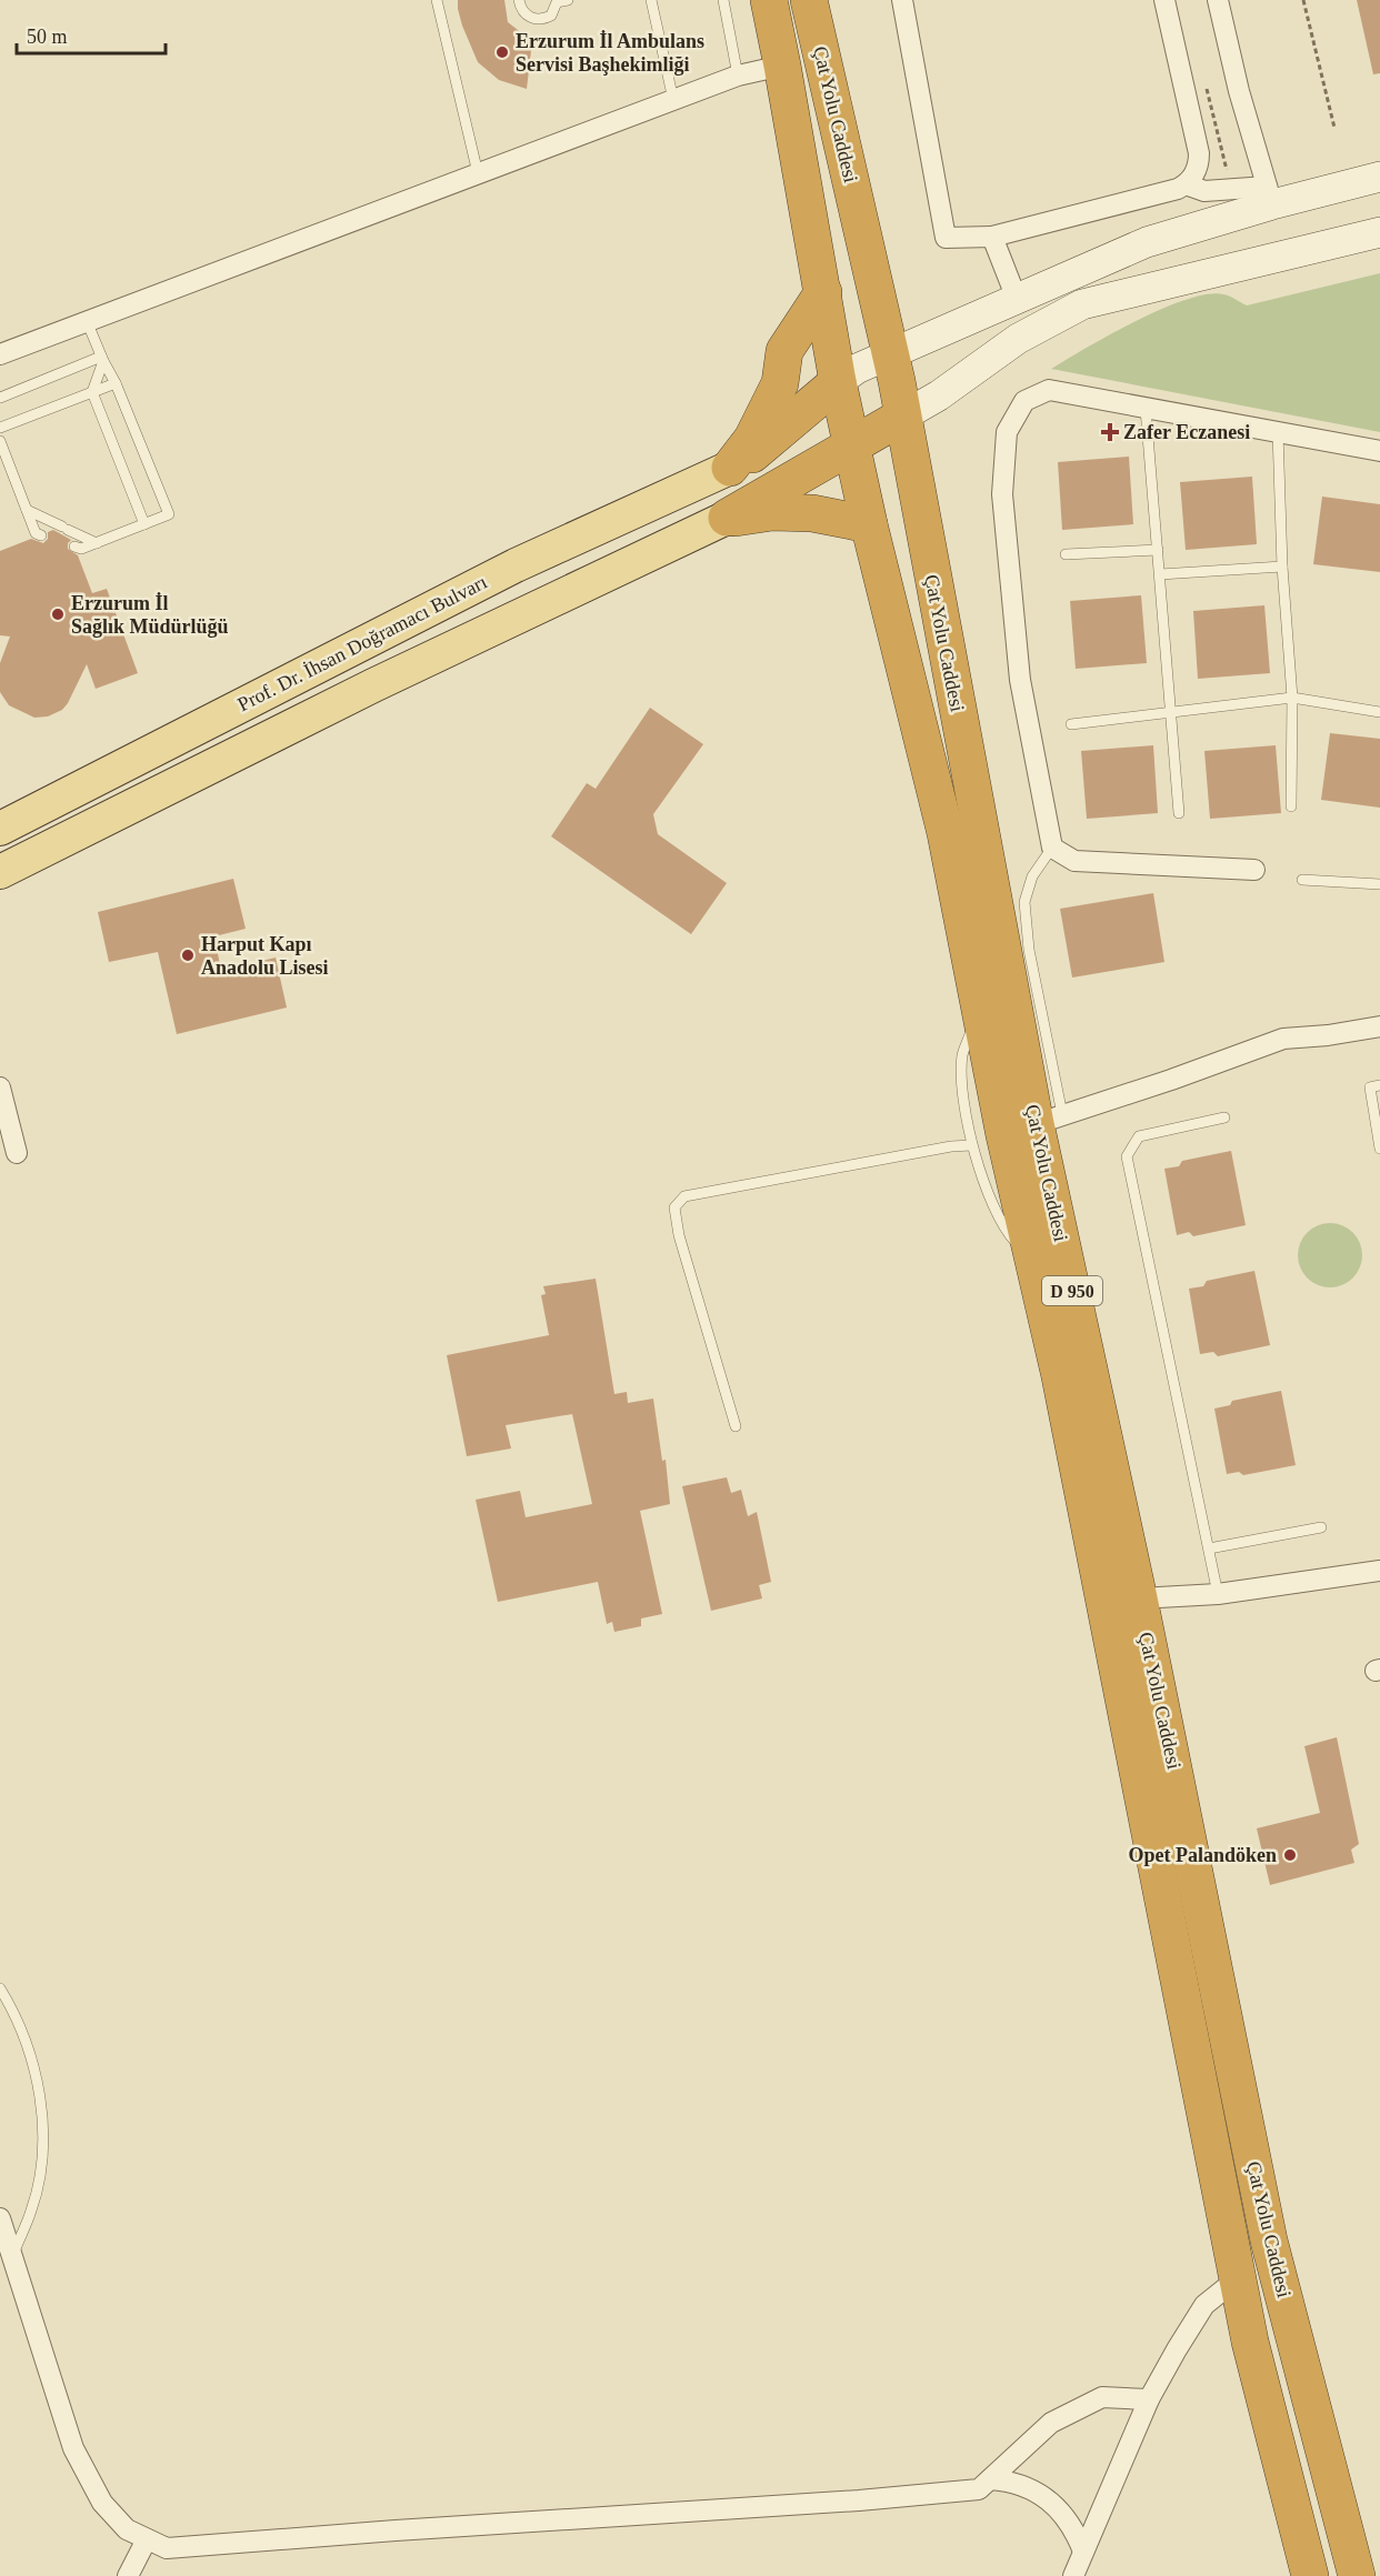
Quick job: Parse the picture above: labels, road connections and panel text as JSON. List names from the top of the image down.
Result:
{
  "streets": {
    "highway": ["Çat Yolu Caddesi", "D 950"],
    "main road": ["Prof. Dr. İhsan Doğramacı Bulvarı"]
  },
  "places": {
    "other": [
      "Erzurum İl Ambulans Servisi Başhekimliği",
      "Erzurum İl Sağlık Müdürlüğü",
      "Harput Kapı Anadolu Lisesi",
      "Opet Palandöken"
    ],
    "health": ["Zafer Eczanesi"]
  },
  "scale_bar": "50 m"
}
